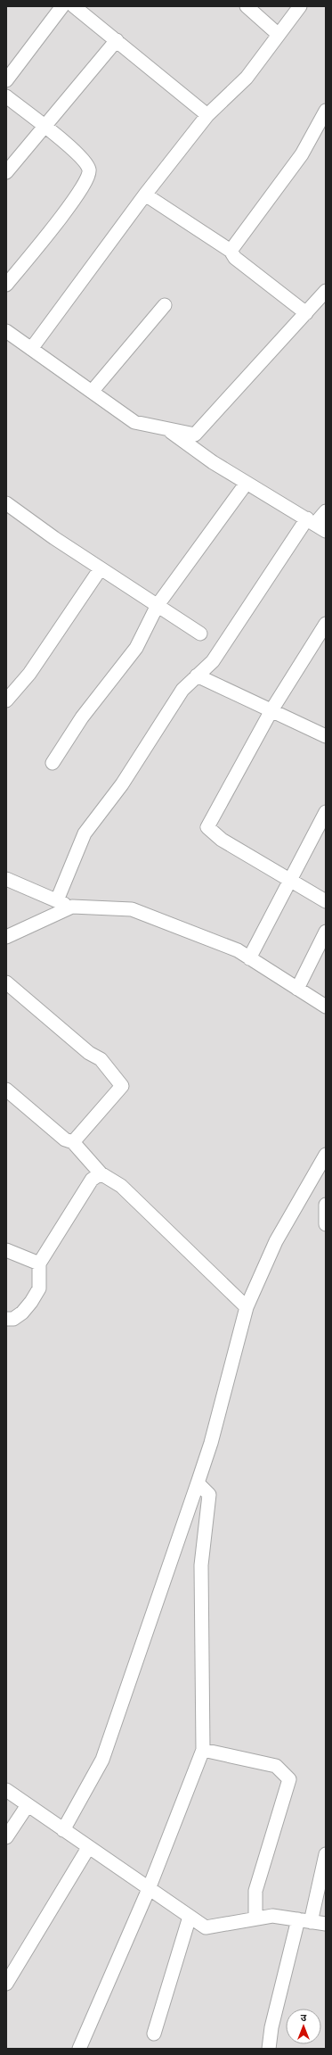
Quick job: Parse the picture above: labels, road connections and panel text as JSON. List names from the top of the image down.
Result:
{
  "north": "top"
}
